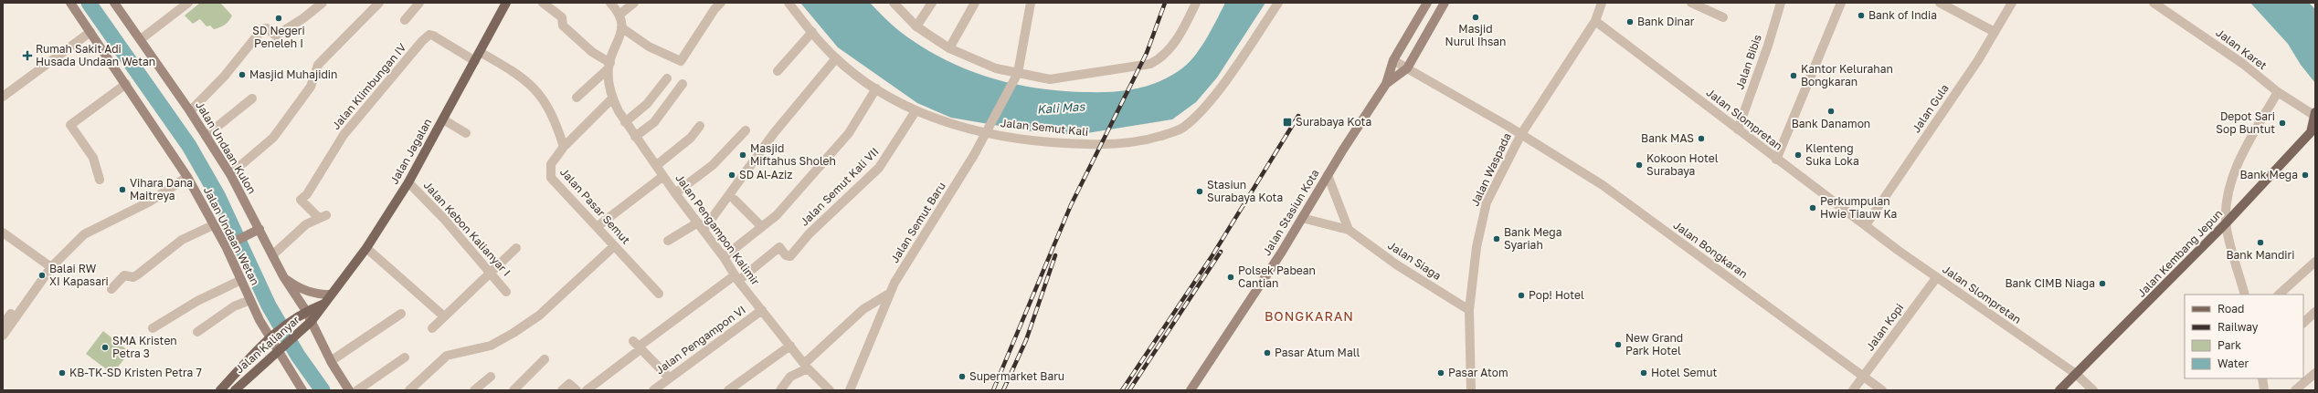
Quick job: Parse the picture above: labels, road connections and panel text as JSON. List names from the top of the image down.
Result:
{
  "streets": {
    "main road": [
      "Jalan Undaan Kulon",
      "Jalan Jagalan",
      "Jalan Stasiun Kota",
      "Jalan Undaan Wetan",
      "Jalan Kembang Jepun",
      "Jalan Kalianyar"
    ],
    "street": [
      "Jalan Karet",
      "Jalan Bibis",
      "Jalan Klimbungan IV",
      "Jalan Gula",
      "Jalan Slompretan",
      "Jalan Semut Kali",
      "Jalan Waspada",
      "Jalan Semut Kali VII",
      "Jalan Pasar Semut",
      "Jalan Semut Baru",
      "Jalan Kebon Kalianyar I",
      "Jalan Pengampon Kalimir",
      "Jalan Bongkaran",
      "Jalan Siaga",
      "Jalan Kopi",
      "Jalan Pengampon VI"
    ]
  },
  "crossings": [
    ["Jalan Karet", "Jalan Kembang Jepun"],
    ["Jalan Bibis", "Jalan Slompretan"],
    ["Jalan Klimbungan IV", "Jalan Undaan Kulon"],
    ["Jalan Klimbungan IV", "Jalan Jagalan"],
    ["Jalan Gula", "Jalan Slompretan"],
    ["Jalan Slompretan", "Jalan Waspada"],
    ["Jalan Slompretan", "Jalan Kembang Jepun"],
    ["Jalan Slompretan", "Jalan Kopi"],
    ["Jalan Semut Kali", "Jalan Semut Kali VII"],
    ["Jalan Semut Kali", "Jalan Semut Baru"],
    ["Jalan Undaan Kulon", "Jalan Kalianyar"],
    ["Jalan Jagalan", "Jalan Kebon Kalianyar I"],
    ["Jalan Jagalan", "Jalan Kalianyar"],
    ["Jalan Waspada", "Jalan Bongkaran"],
    ["Jalan Waspada", "Jalan Siaga"],
    ["Jalan Semut Kali VII", "Jalan Pengampon Kalimir"],
    ["Jalan Pasar Semut", "Jalan Pengampon Kalimir"],
    ["Jalan Stasiun Kota", "Jalan Bongkaran"],
    ["Jalan Stasiun Kota", "Jalan Siaga"],
    ["Jalan Pengampon Kalimir", "Jalan Pengampon VI"],
    ["Jalan Undaan Wetan", "Jalan Kalianyar"],
    ["Jalan Bongkaran", "Jalan Kopi"]
  ],
  "districts": ["BONGKARAN"],
  "water": ["Kali Mas"],
  "places": {
    "other": [
      "Bank of India",
      "Masjid Nurul Ihsan",
      "SD Negeri Peneleh I",
      "Bank Dinar",
      "Masjid Muhajidin",
      "Kantor Kelurahan Bongkaran",
      "Bank Danamon",
      "Depot Sari Sop Buntut",
      "Bank MAS",
      "Masjid Miftahus Sholeh",
      "Klenteng Suka Loka",
      "Kokoon Hotel Surabaya",
      "SD Al-Aziz",
      "Bank Mega",
      "Vihara Dana Maitreya",
      "Stasiun Surabaya Kota",
      "Perkumpulan Hwie Tiauw Ka",
      "Bank Mega Syariah",
      "Bank Mandiri",
      "Balai RW XI Kapasari",
      "Polsek Pabean Cantian",
      "Bank CIMB Niaga",
      "Pop! Hotel",
      "New Grand Park Hotel",
      "SMA Kristen Petra 3",
      "Pasar Atum Mall",
      "KB-TK-SD Kristen Petra 7",
      "Pasar Atom",
      "Hotel Semut",
      "Supermarket Baru"
    ],
    "health": ["Rumah Sakit Adi Husada Undaan Wetan"],
    "transit": ["Surabaya Kota"]
  },
  "legend": [
    "Road",
    "Railway",
    "Park",
    "Water"
  ]
}
